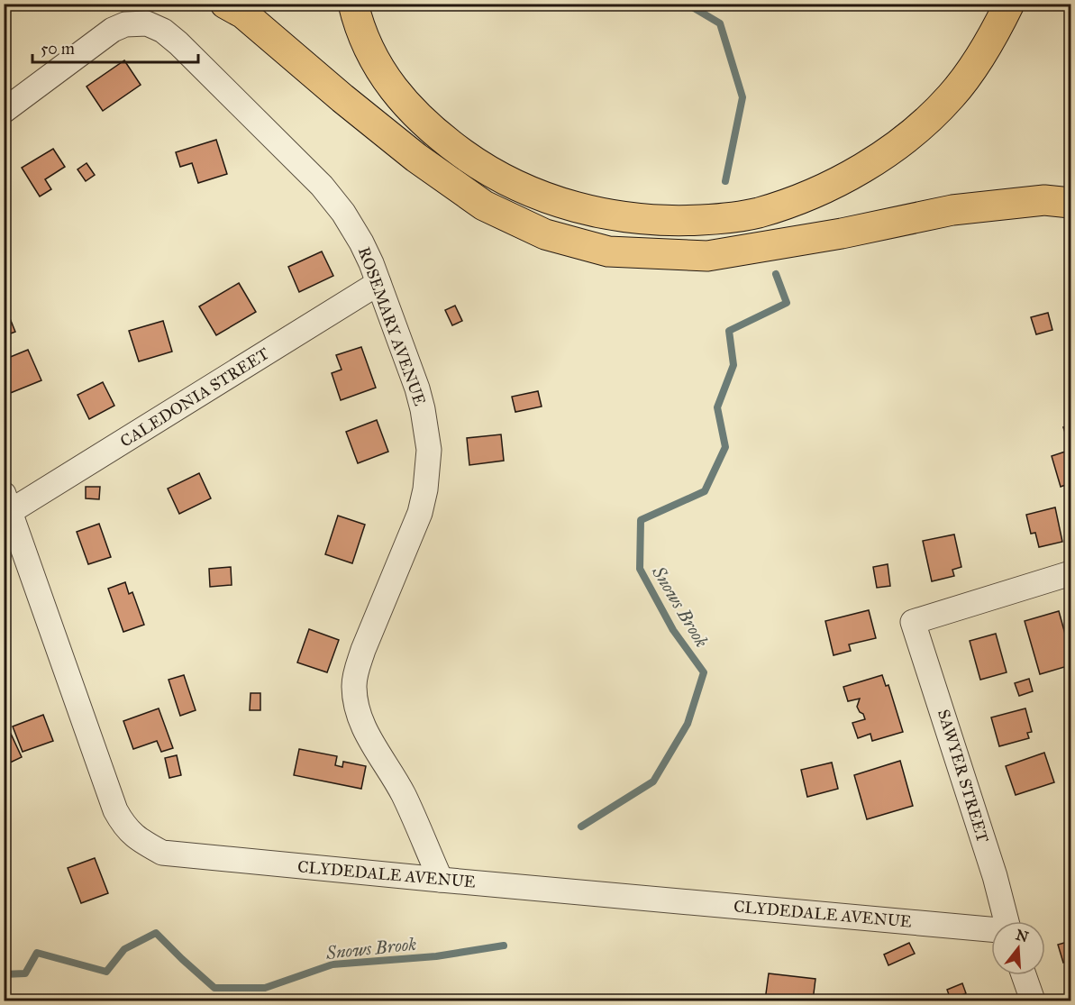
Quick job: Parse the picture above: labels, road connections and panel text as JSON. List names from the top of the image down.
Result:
{
  "streets": {
    "street": [
      "ROSEMARY AVENUE",
      "CALEDONIA STREET",
      "SAWYER STREET",
      "CLYDEDALE AVENUE"
    ]
  },
  "crossings": [
    ["ROSEMARY AVENUE", "CALEDONIA STREET"],
    ["ROSEMARY AVENUE", "CLYDEDALE AVENUE"],
    ["CALEDONIA STREET", "CLYDEDALE AVENUE"]
  ],
  "water": ["Snows Brook"],
  "scale_bar": "50 m",
  "north": "top"
}
